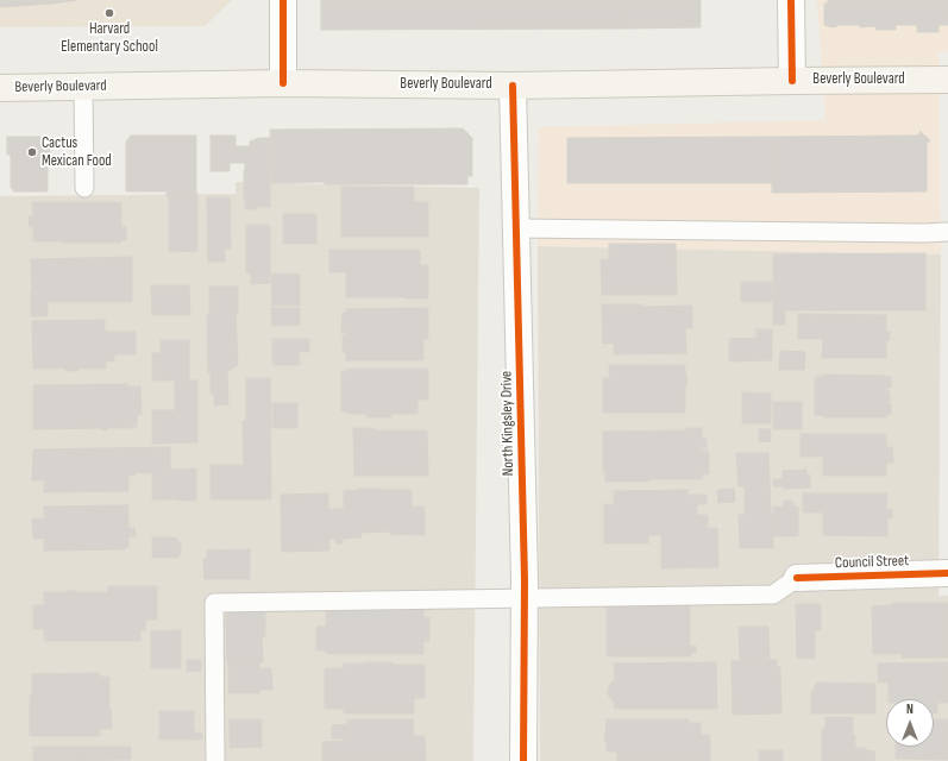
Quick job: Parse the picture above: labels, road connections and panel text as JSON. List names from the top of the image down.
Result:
{
  "streets": {
    "main road": ["Beverly Boulevard"],
    "street": ["North Kingsley Drive", "Council Street"]
  },
  "crossings": [
    ["Beverly Boulevard", "North Kingsley Drive"],
    ["North Kingsley Drive", "Council Street"]
  ],
  "places": ["Harvard Elementary School", "Cactus Mexican Food"],
  "north": "top"
}
